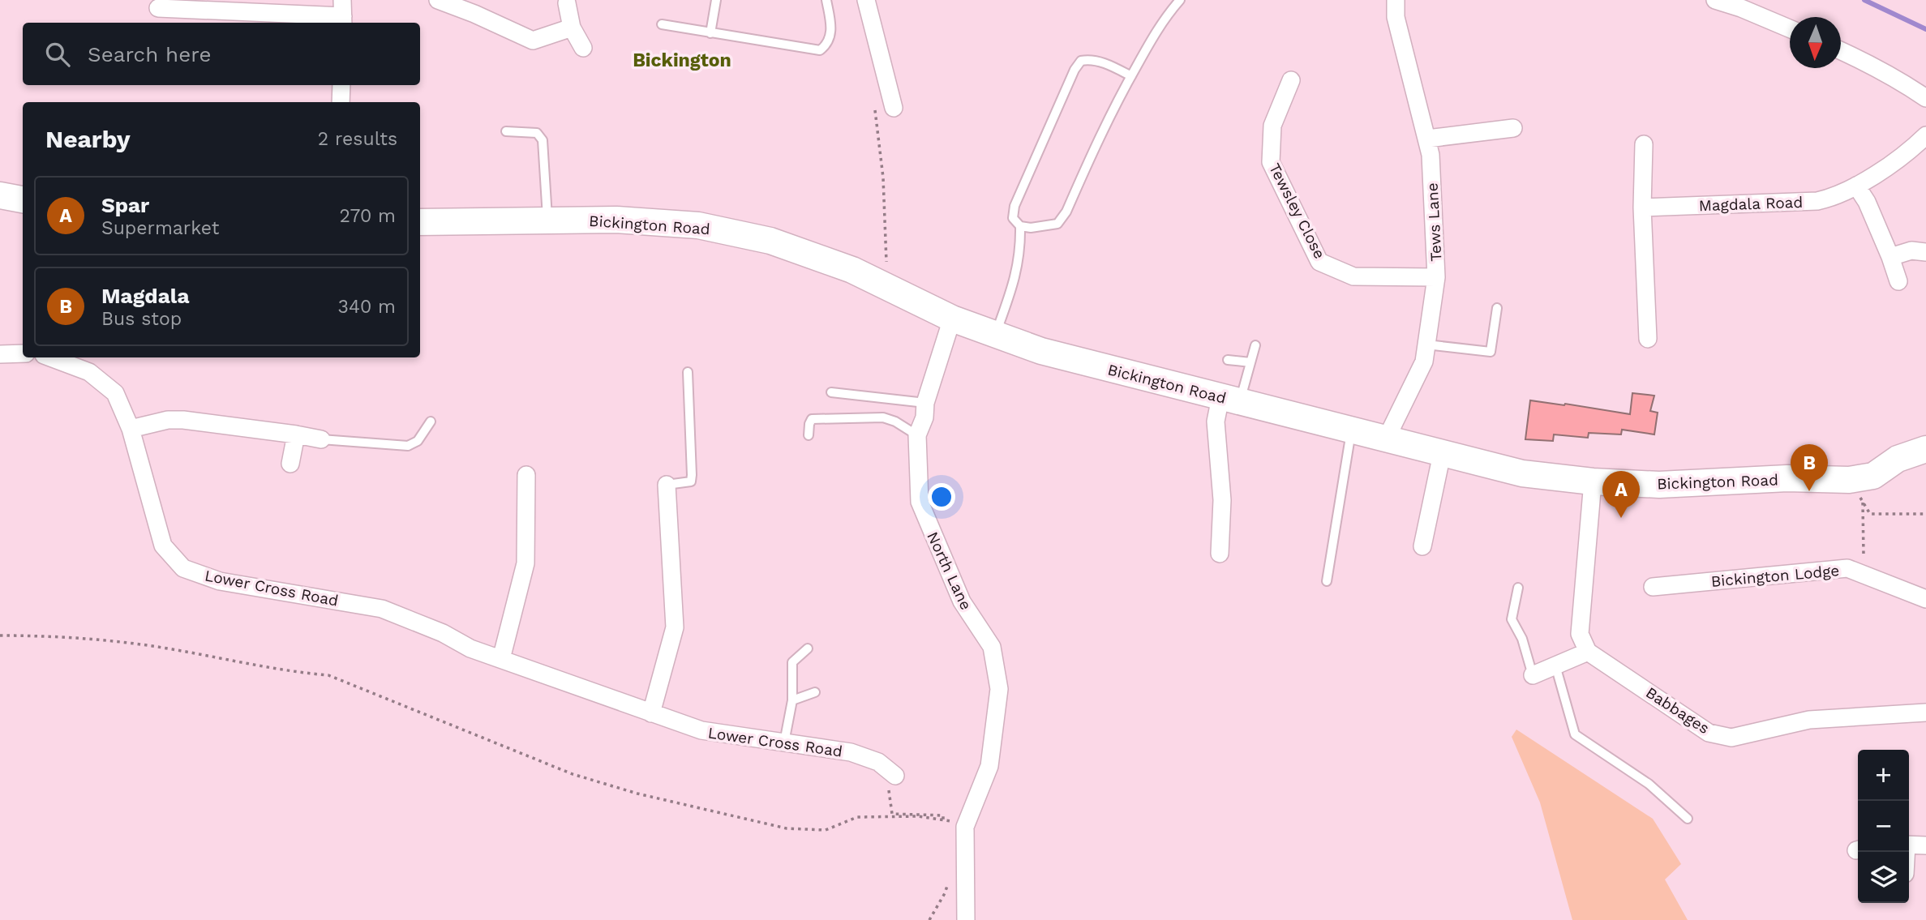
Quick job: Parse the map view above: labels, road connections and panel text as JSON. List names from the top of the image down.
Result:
{
  "streets": {
    "main road": ["Bickington Road"],
    "street": [
      "Magdala Road",
      "Tewsley Close",
      "Tews Lane",
      "North Lane",
      "Bickington Lodge",
      "Lower Cross Road",
      "Babbages"
    ]
  },
  "crossings": [
    ["Tewsley Close", "Tews Lane"],
    ["Tews Lane", "Bickington Road"],
    ["Bickington Road", "North Lane"]
  ],
  "districts": ["Bickington"],
  "north": "bottom",
  "page": {
    "search": "Search here",
    "heading": ["Nearby", "2 results"],
    "list": [
      {
        "mark": "A",
        "name": "Spar",
        "note": "Supermarket",
        "value": "270 m"
      },
      {
        "mark": "B",
        "name": "Magdala",
        "note": "Bus stop",
        "value": "340 m"
      }
    ],
    "pins": ["B", "A"],
    "map_buttons": ["+", "−"]
  }
}
